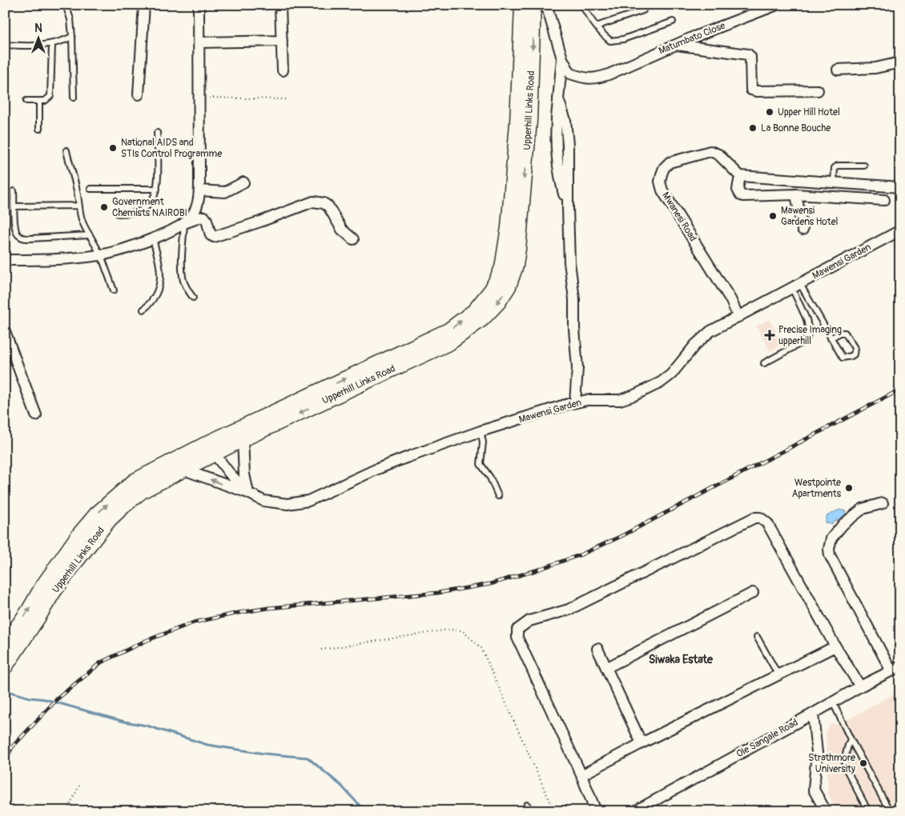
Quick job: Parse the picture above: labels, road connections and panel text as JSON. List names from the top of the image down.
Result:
{
  "streets": {
    "street": [
      "Matumbato Close",
      "Upperhill Links Road",
      "Mwanesi Road",
      "Mawensi Garden",
      "Ole Sangale Road"
    ]
  },
  "crossings": [
    ["Upperhill Links Road", "Mawensi Garden"],
    ["Mwanesi Road", "Mawensi Garden"]
  ],
  "districts": ["Siwaka Estate"],
  "places": {
    "other": [
      "Upper Hill Hotel",
      "La Bonne Bouche",
      "National AIDS and STIs Control Programme",
      "Government Chemists NAIROBI",
      "Mawensi Gardens Hotel",
      "Westpointe Apartments",
      "Strathmore University"
    ],
    "health": ["Precise Imaging upperhill"]
  },
  "north": "top"
}
